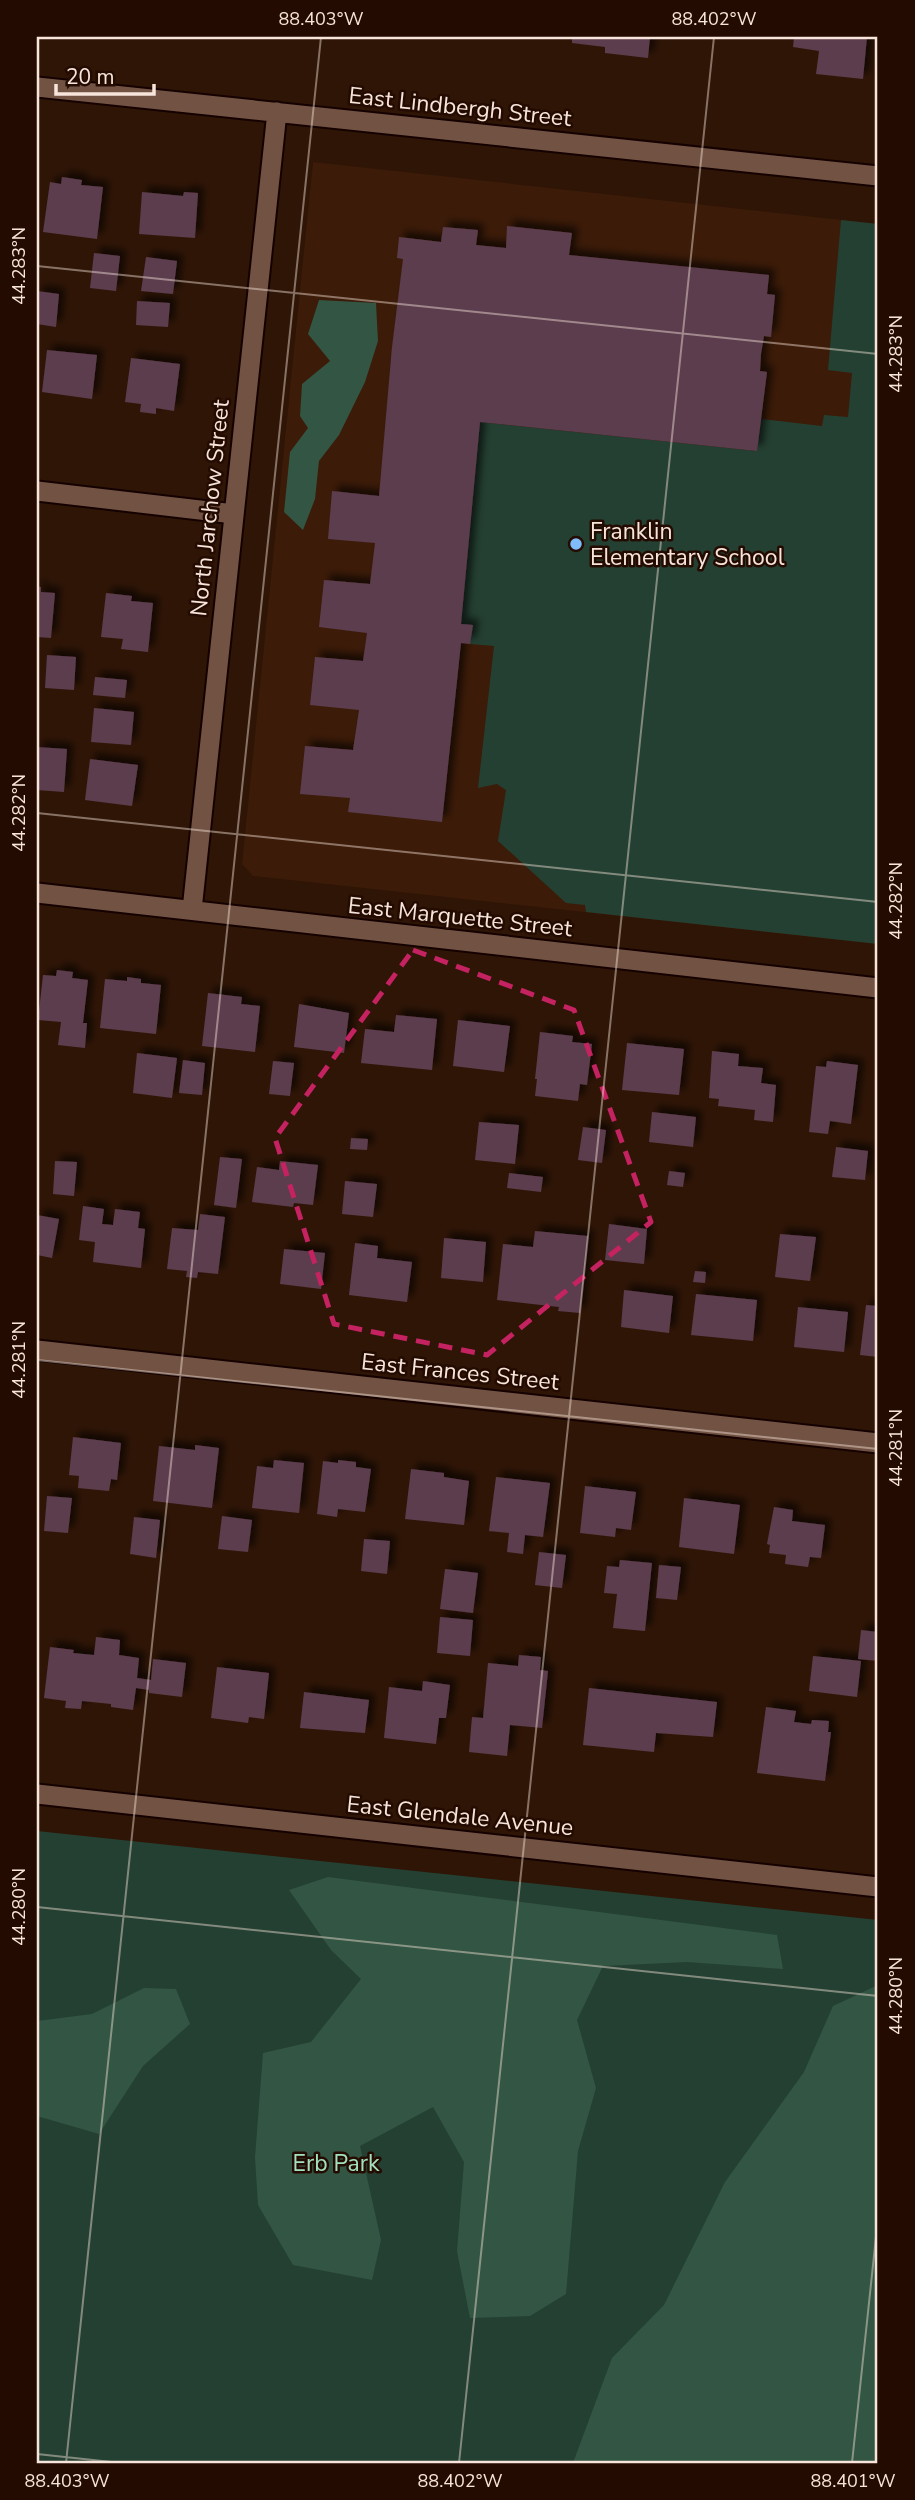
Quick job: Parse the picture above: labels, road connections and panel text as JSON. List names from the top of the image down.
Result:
{
  "streets": {
    "street": [
      "East Lindbergh Street",
      "North Jarchow Street",
      "East Marquette Street",
      "East Frances Street",
      "East Glendale Avenue"
    ]
  },
  "crossings": [
    ["East Lindbergh Street", "North Jarchow Street"],
    ["North Jarchow Street", "East Marquette Street"]
  ],
  "parks": ["Erb Park"],
  "places": ["Franklin Elementary School"],
  "scale_bar": "20 m",
  "coordinates": [
    "88.403°W",
    "88.402°W",
    "44.283°N",
    "44.282°N",
    "44.281°N",
    "44.280°N",
    "88.401°W"
  ]
}
